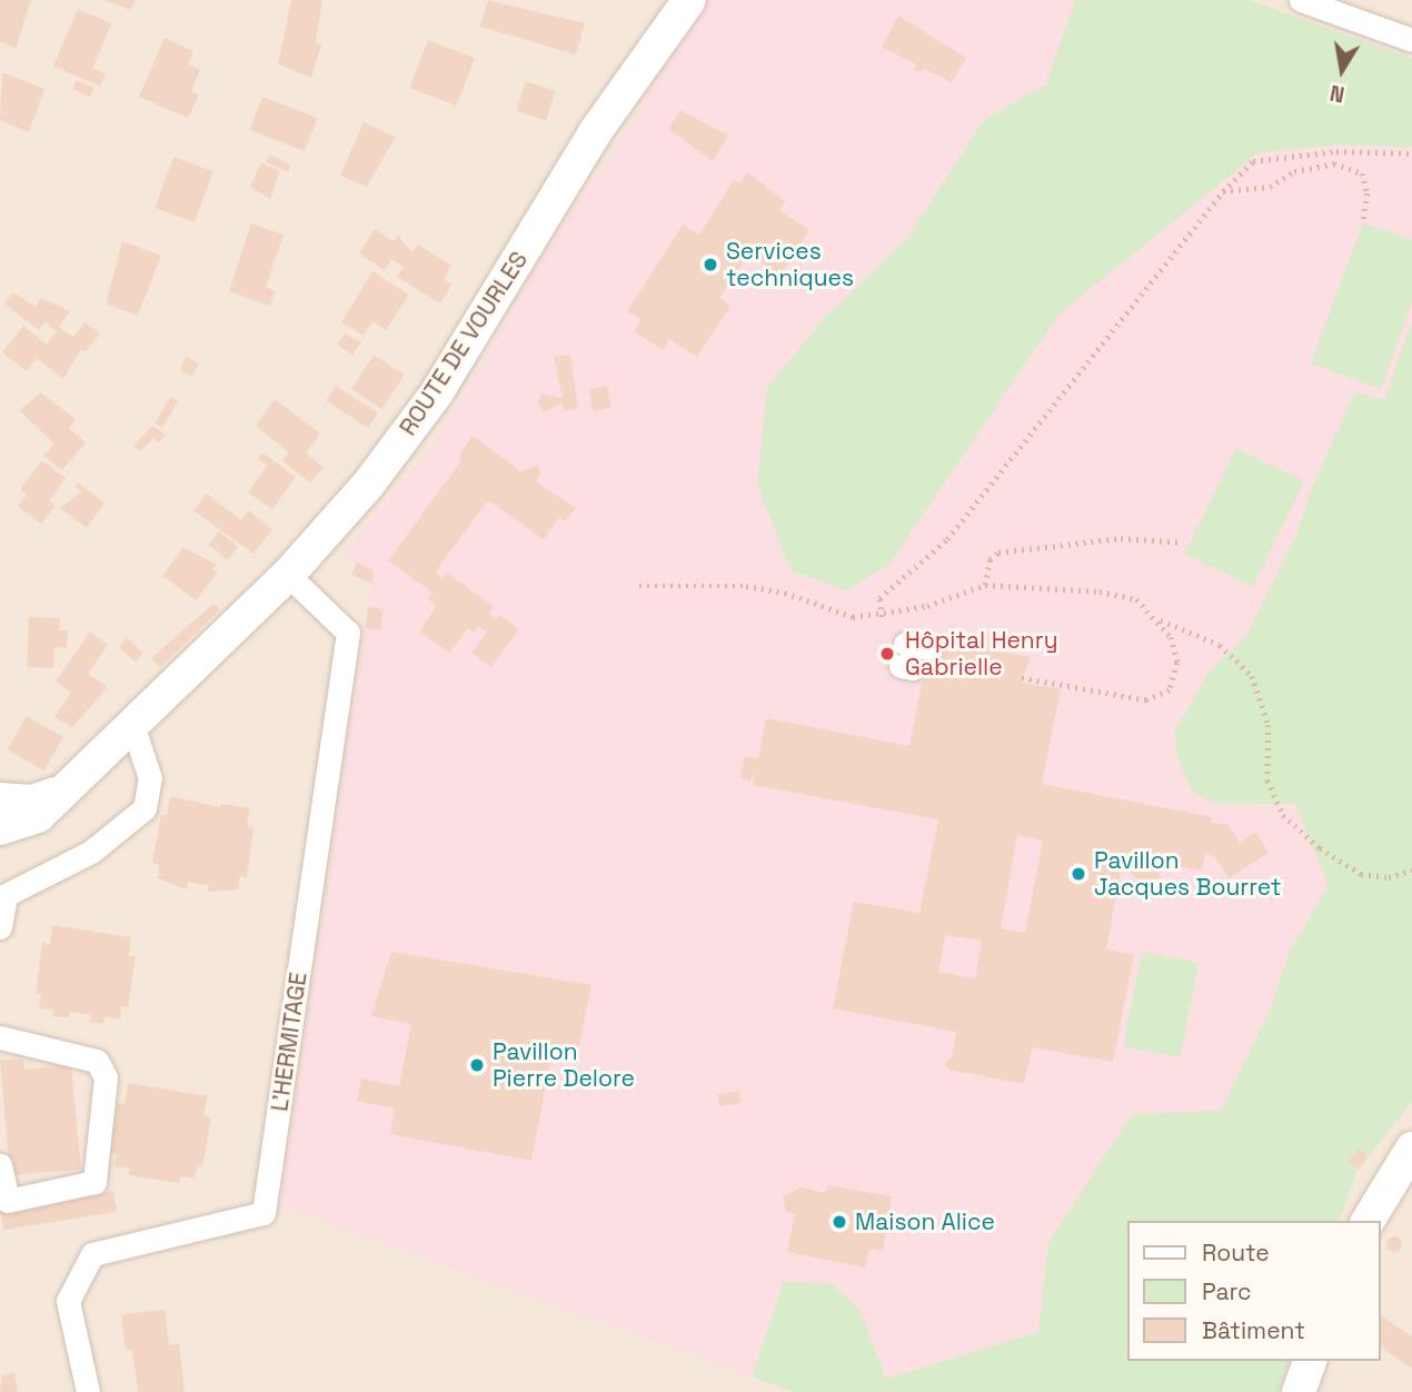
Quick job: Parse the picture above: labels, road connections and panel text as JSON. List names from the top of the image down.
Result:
{
  "streets": {
    "street": ["ROUTE DE VOURLES", "L'HERMITAGE"]
  },
  "crossings": [
    ["ROUTE DE VOURLES", "L'HERMITAGE"]
  ],
  "places": [
    "Services techniques",
    "Hôpital Henry Gabrielle",
    "Pavillon Jacques Bourret",
    "Pavillon Pierre Delore",
    "Maison Alice"
  ],
  "legend": ["Route", "Parc", "Bâtiment"],
  "north": "bottom"
}
